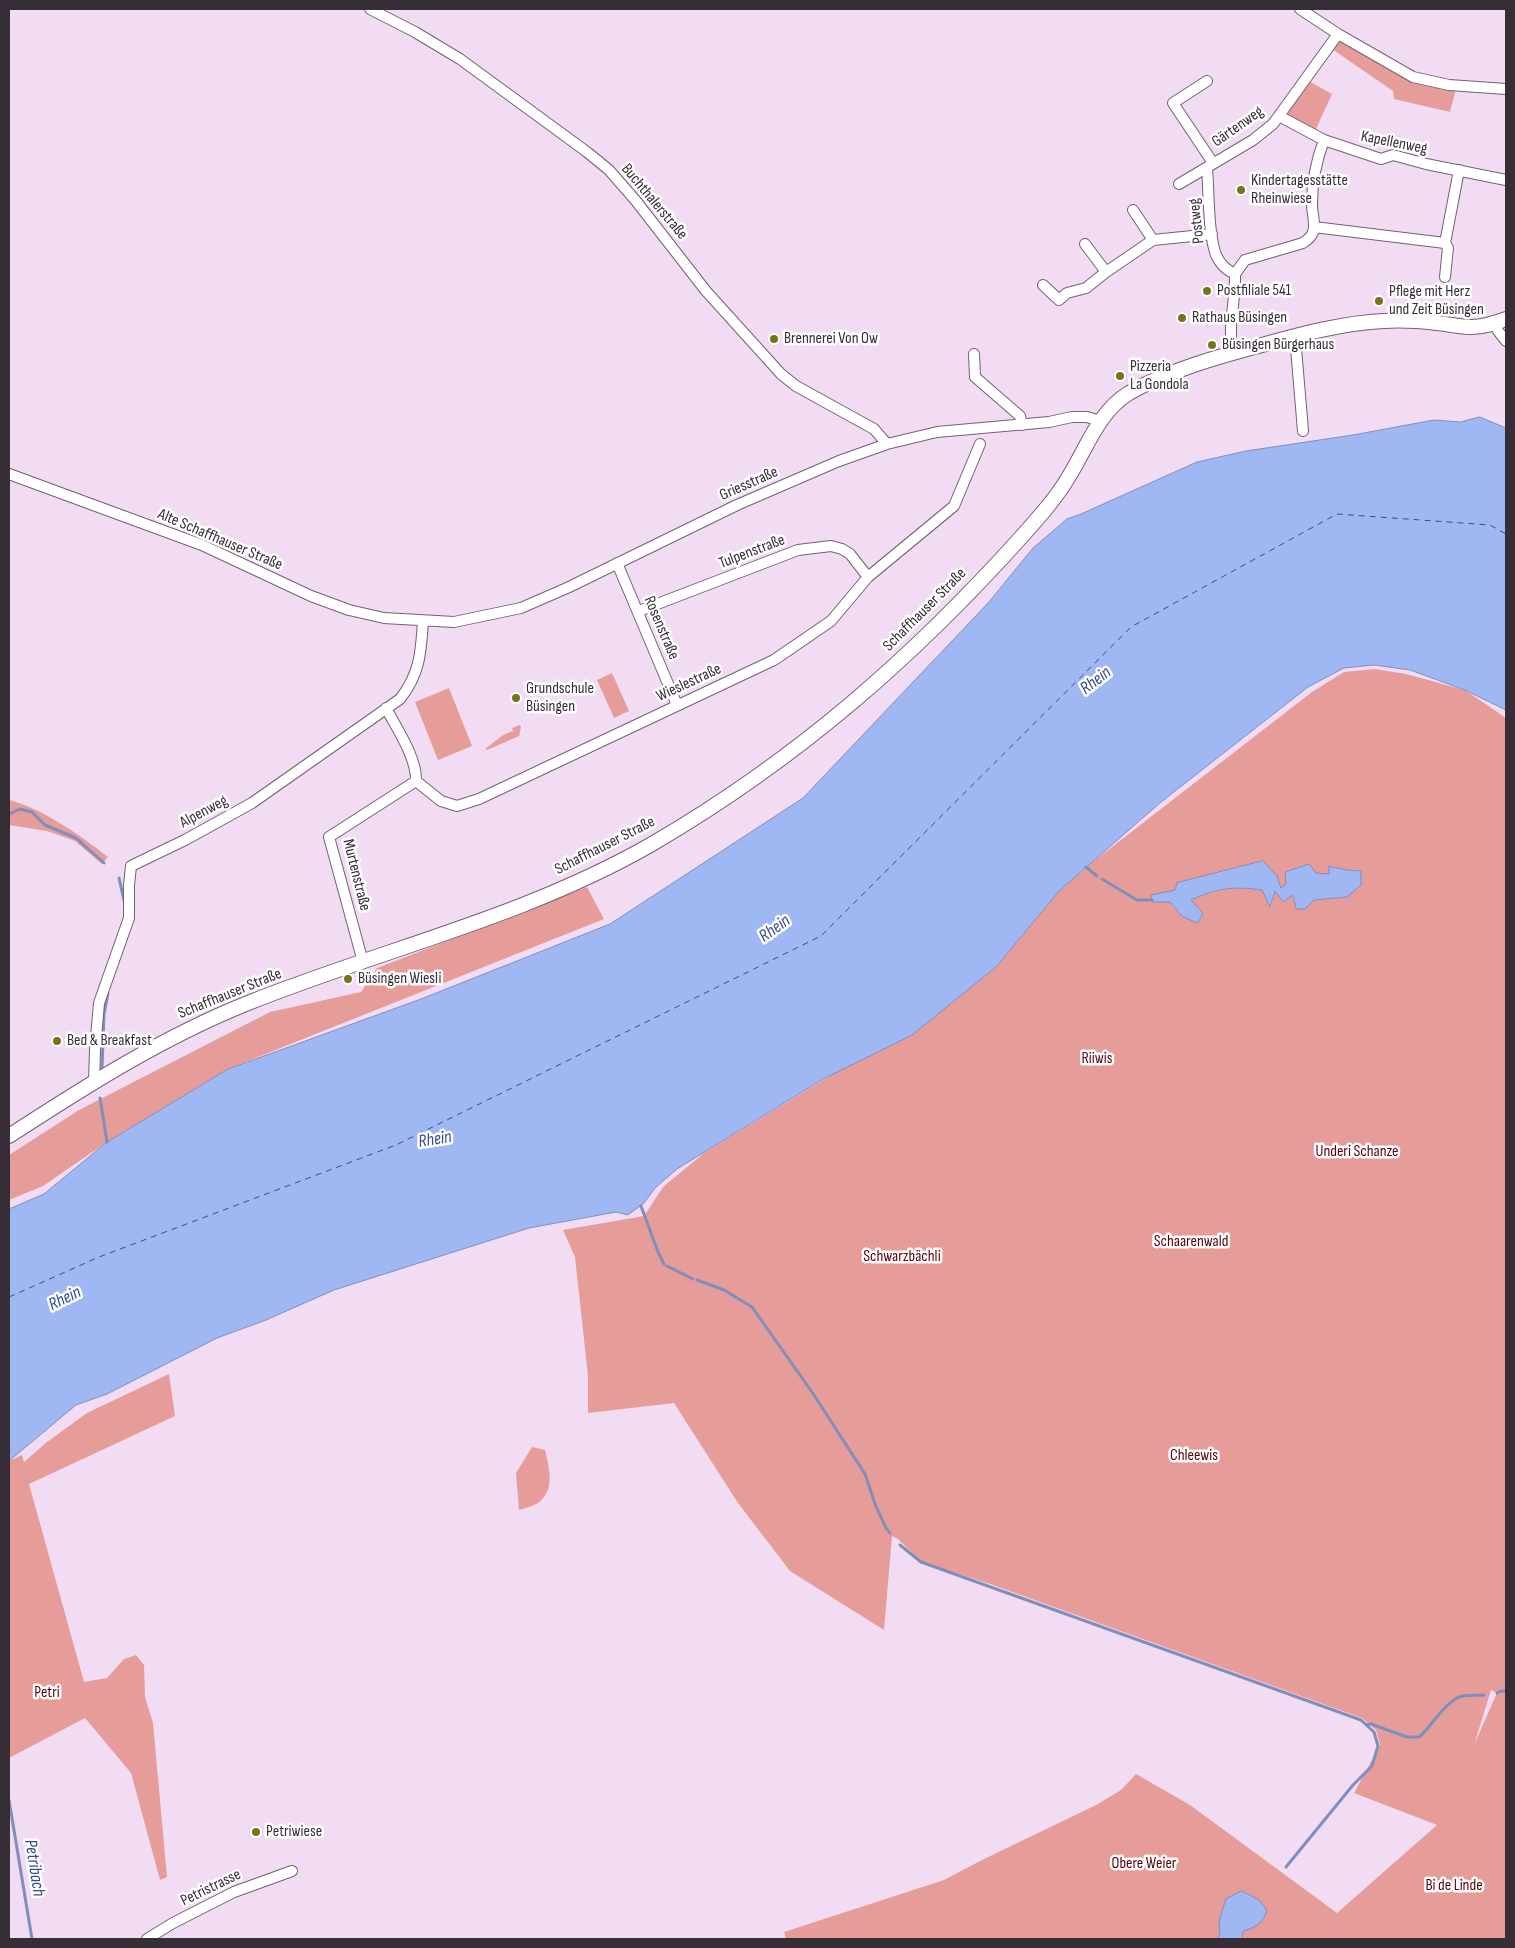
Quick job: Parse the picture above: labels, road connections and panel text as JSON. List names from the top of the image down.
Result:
{
  "streets": {
    "main road": ["Schaffhauser Straße"],
    "street": [
      "Gärtenweg",
      "Kapellenweg",
      "Buchthalerstraße",
      "Postweg",
      "Griesstraße",
      "Alte Schaffhauser Straße",
      "Tulpenstraße",
      "Rosenstraße",
      "Wieslestraße",
      "Alpenweg",
      "Murtenstraße",
      "Petristrasse"
    ]
  },
  "crossings": [
    ["Gärtenweg", "Kapellenweg"],
    ["Gärtenweg", "Postweg"],
    ["Buchthalerstraße", "Griesstraße"],
    ["Griesstraße", "Alte Schaffhauser Straße"],
    ["Griesstraße", "Schaffhauser Straße"],
    ["Griesstraße", "Rosenstraße"],
    ["Griesstraße", "Alpenweg"],
    ["Alte Schaffhauser Straße", "Alpenweg"],
    ["Tulpenstraße", "Rosenstraße"],
    ["Tulpenstraße", "Wieslestraße"],
    ["Schaffhauser Straße", "Alpenweg"],
    ["Schaffhauser Straße", "Murtenstraße"],
    ["Rosenstraße", "Wieslestraße"],
    ["Wieslestraße", "Murtenstraße"]
  ],
  "water": ["Rhein", "Petribach"],
  "parks": [
    "Riiwis",
    "Underi Schanze",
    "Schaarenwald",
    "Schwarzbächli",
    "Chleewis",
    "Petri",
    "Obere Weier",
    "Bi de Linde"
  ],
  "places": [
    "Kindertagesstätte Rheinwiese",
    "Postfiliale 541",
    "Pflege mit Herz und Zeit Büsingen",
    "Rathaus Büsingen",
    "Brennerei Von Ow",
    "Büsingen Bürgerhaus",
    "Pizzeria La Gondola",
    "Grundschule Büsingen",
    "Büsingen Wiesli",
    "Bed & Breakfast",
    "Petriwiese"
  ]
}
